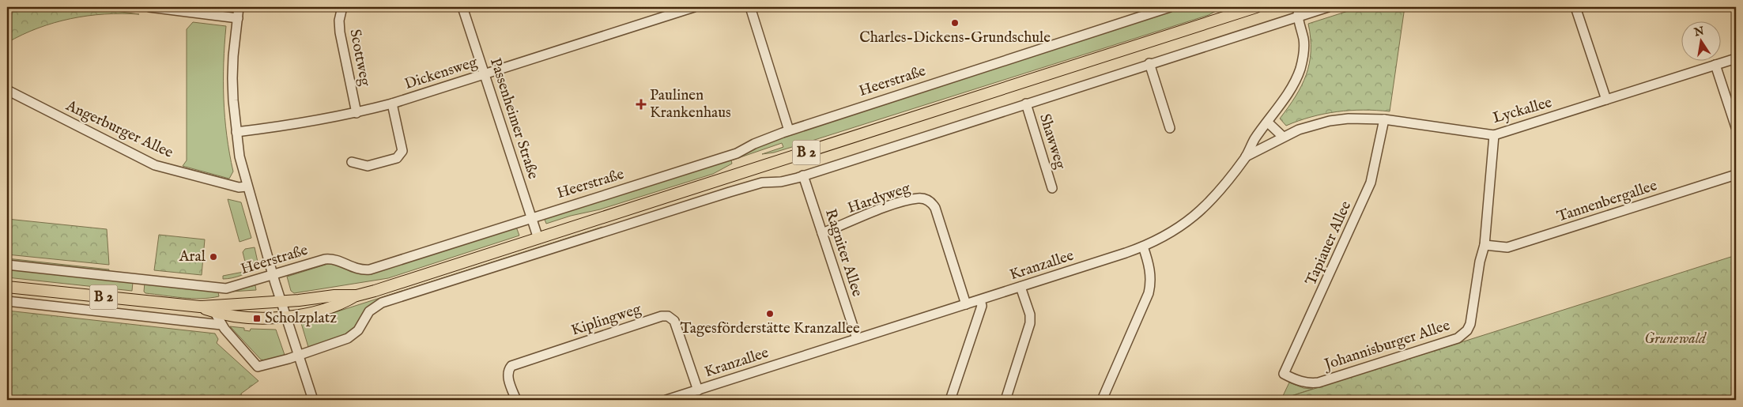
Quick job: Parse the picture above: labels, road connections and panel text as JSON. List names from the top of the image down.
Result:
{
  "streets": {
    "main road": ["B 2"],
    "street": [
      "Scottweg",
      "Dickensweg",
      "Heerstraße",
      "Lyckallee",
      "Passenheimer Straße",
      "Angerburger Allee",
      "Shawweg",
      "Hardyweg",
      "Tannenbergallee",
      "Tapiauer Allee",
      "Ragniter Allee",
      "Kranzallee",
      "Kiplingweg",
      "Johannisburger Allee"
    ]
  },
  "crossings": [
    ["Scottweg", "Dickensweg"],
    ["Dickensweg", "Passenheimer Straße"],
    ["Heerstraße", "Passenheimer Straße"],
    ["Lyckallee", "Tapiauer Allee"],
    ["Lyckallee", "Kranzallee"],
    ["Lyckallee", "Johannisburger Allee"],
    ["Passenheimer Straße", "B 2"],
    ["Hardyweg", "Ragniter Allee"],
    ["Hardyweg", "Kranzallee"],
    ["Tannenbergallee", "Johannisburger Allee"],
    ["Tapiauer Allee", "Johannisburger Allee"],
    ["Ragniter Allee", "Kranzallee"],
    ["Kranzallee", "Kiplingweg"]
  ],
  "parks": ["Grunewald"],
  "places": {
    "other": ["Charles-Dickens-Grundschule", "Aral", "Tagesförderstätte Kranzallee"],
    "health": ["Paulinen Krankenhaus"],
    "transit": ["Scholzplatz"]
  },
  "north": "top"
}
